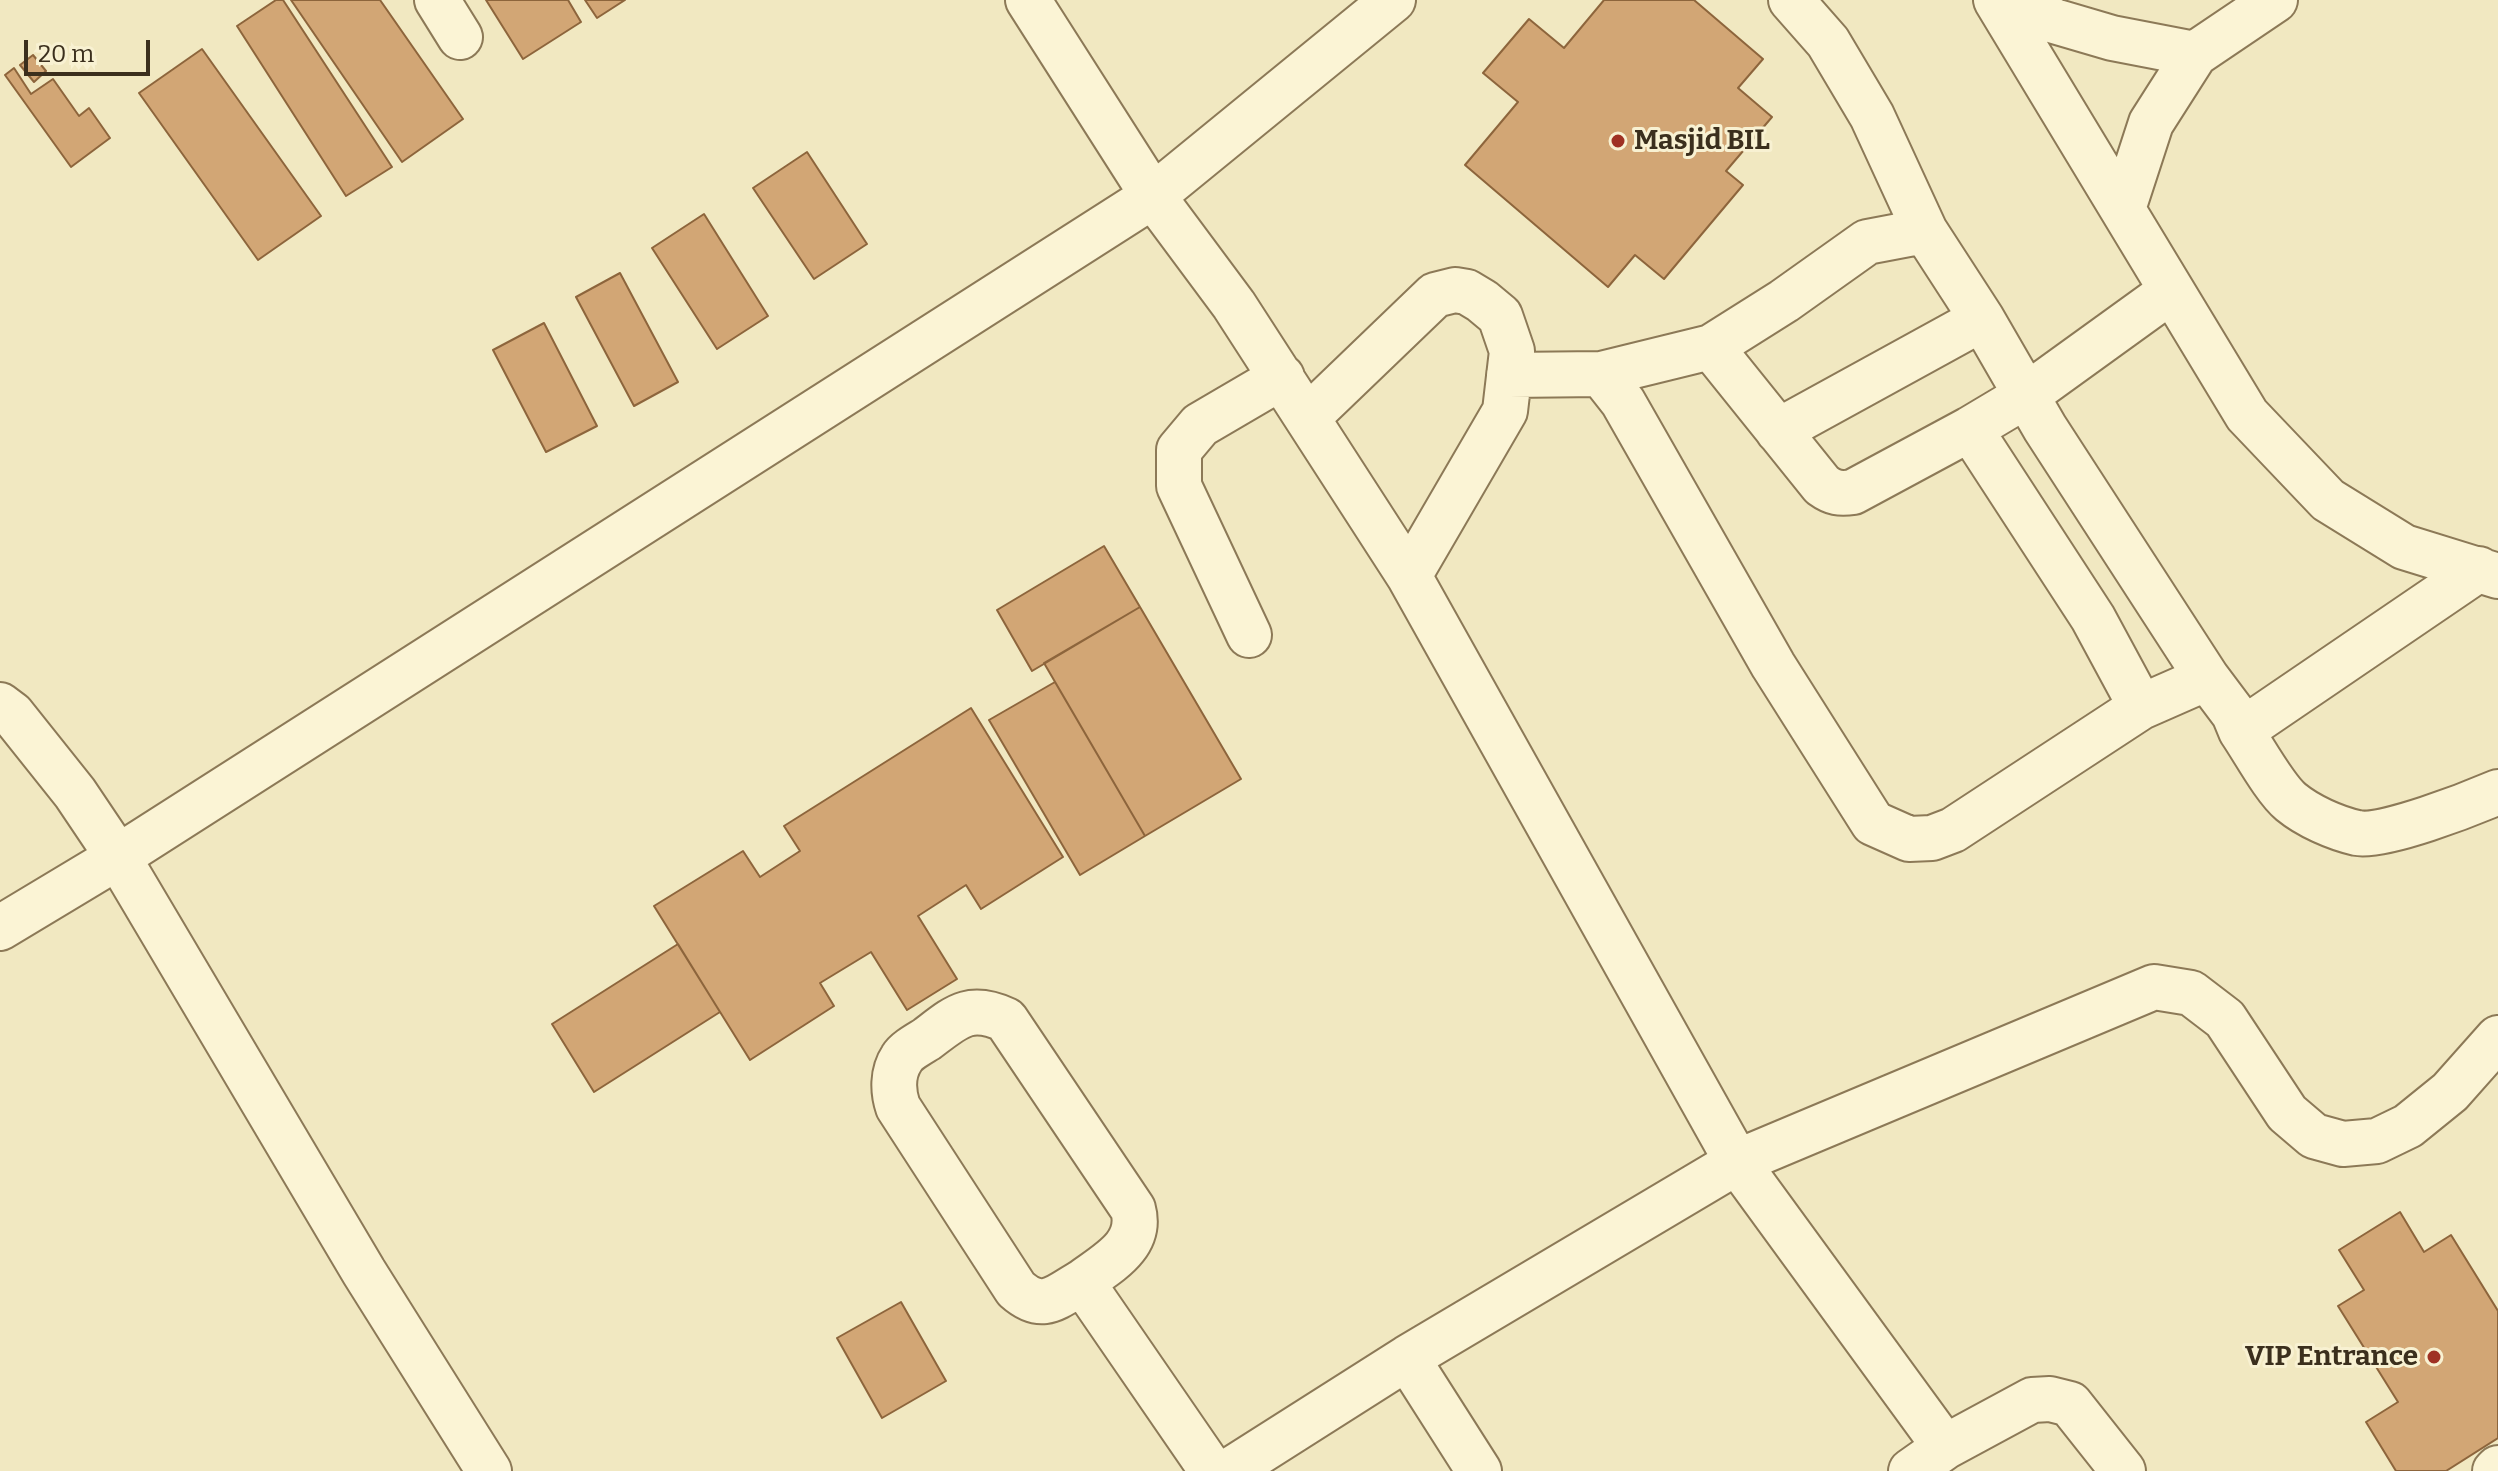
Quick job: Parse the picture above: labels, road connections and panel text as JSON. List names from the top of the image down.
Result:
{
  "places": ["Masjid BIL", "VIP Entrance"],
  "scale_bar": "20 m"
}
